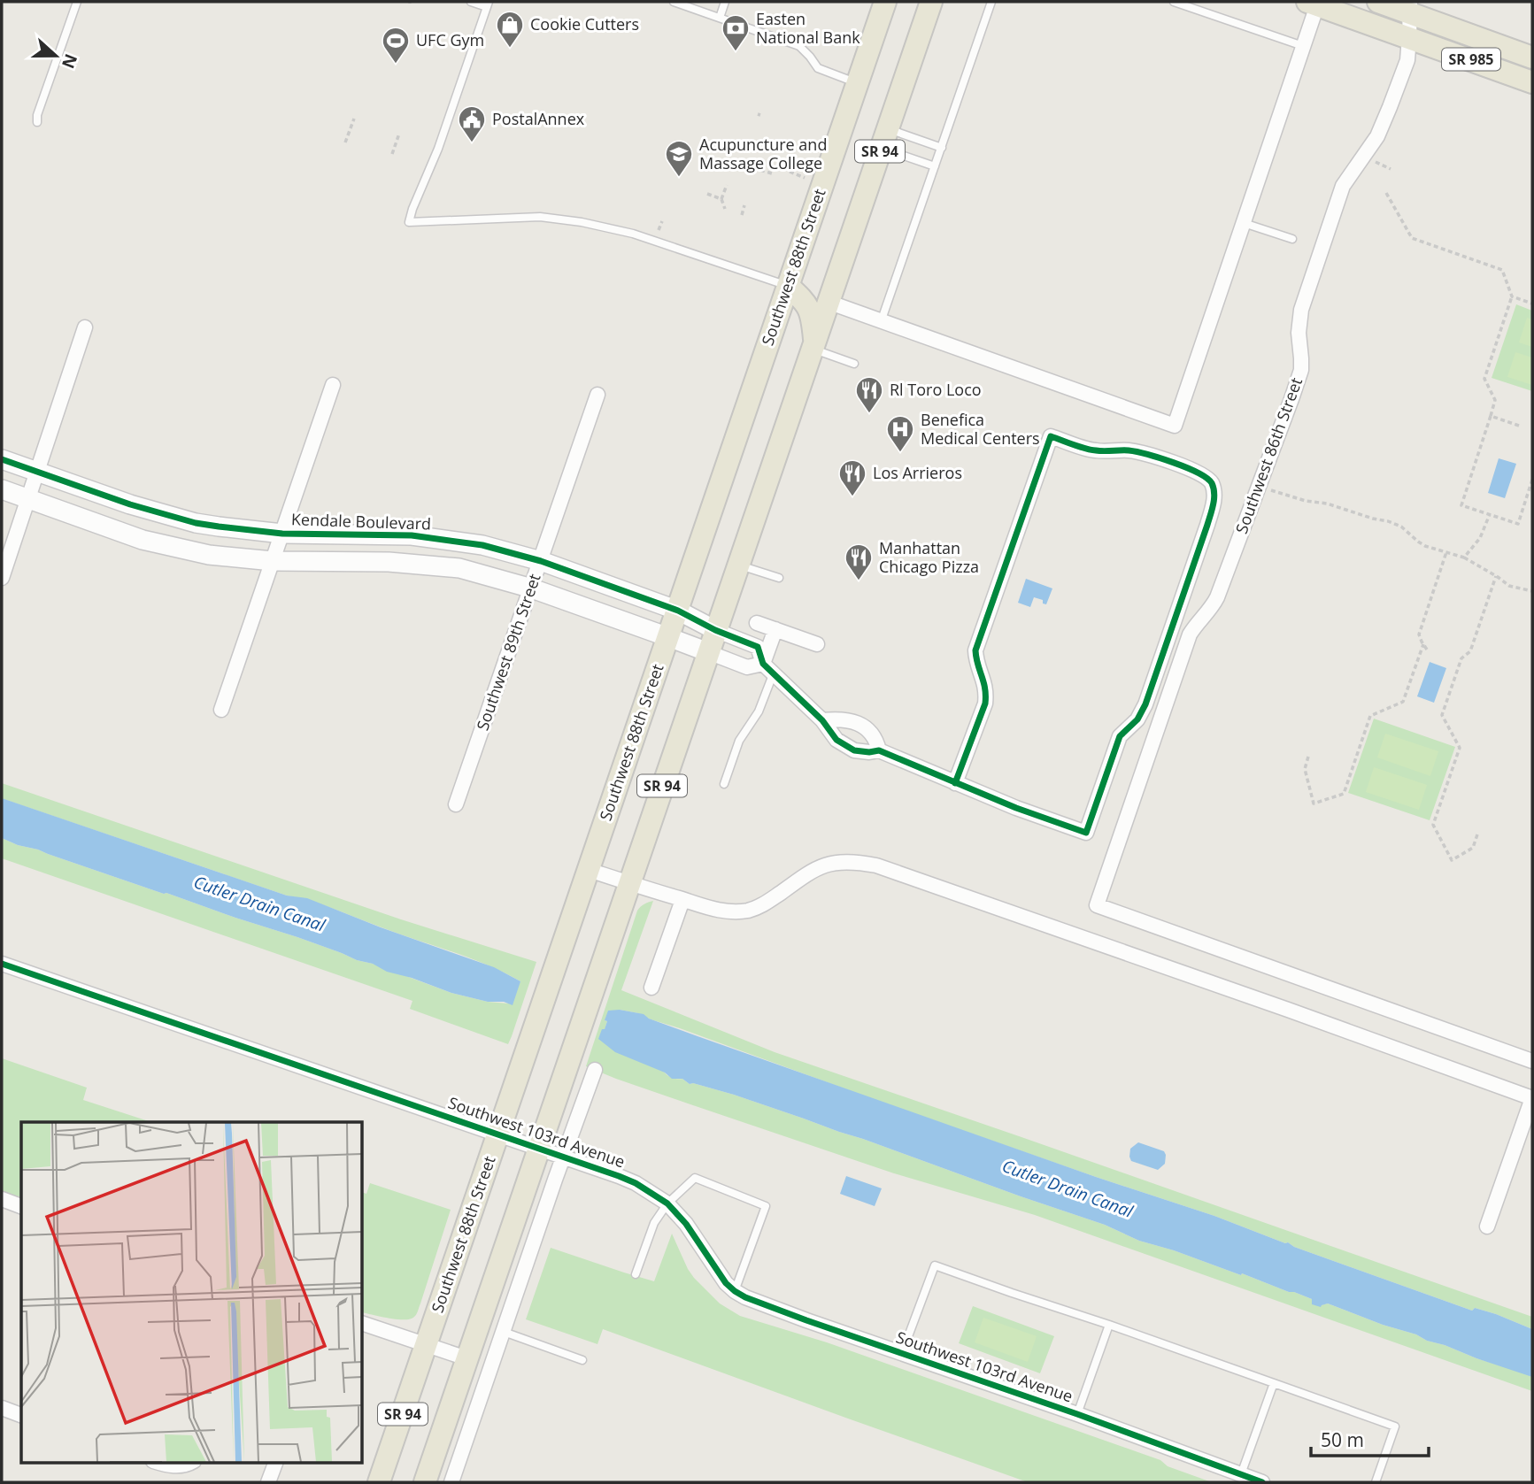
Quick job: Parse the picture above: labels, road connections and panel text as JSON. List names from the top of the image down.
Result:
{
  "streets": {
    "main road": ["SR 985", "SR 94", "Southwest 88th Street"],
    "street": [
      "Southwest 86th Street",
      "Kendale Boulevard",
      "Southwest 89th Street",
      "Southwest 103rd Avenue"
    ]
  },
  "crossings": [
    ["SR 985", "Southwest 86th Street"],
    ["SR 94", "Kendale Boulevard"],
    ["SR 94", "Southwest 103rd Avenue"],
    ["Southwest 88th Street", "Kendale Boulevard"],
    ["Southwest 88th Street", "Southwest 103rd Avenue"],
    ["Kendale Boulevard", "Southwest 89th Street"]
  ],
  "water": ["Cutler Drain Canal"],
  "places": {
    "shop": ["Cookie Cutters"],
    "bank": ["Easten National Bank"],
    "sports": ["UFC Gym"],
    "public building": ["PostalAnnex"],
    "school or university": ["Acupuncture and Massage College"],
    "restaurant": ["Rl Toro Loco", "Los Arrieros", "Manhattan Chicago Pizza"],
    "hospital": ["Benefica Medical Centers"]
  },
  "scale_bar": "50 m",
  "north": "right"
}
